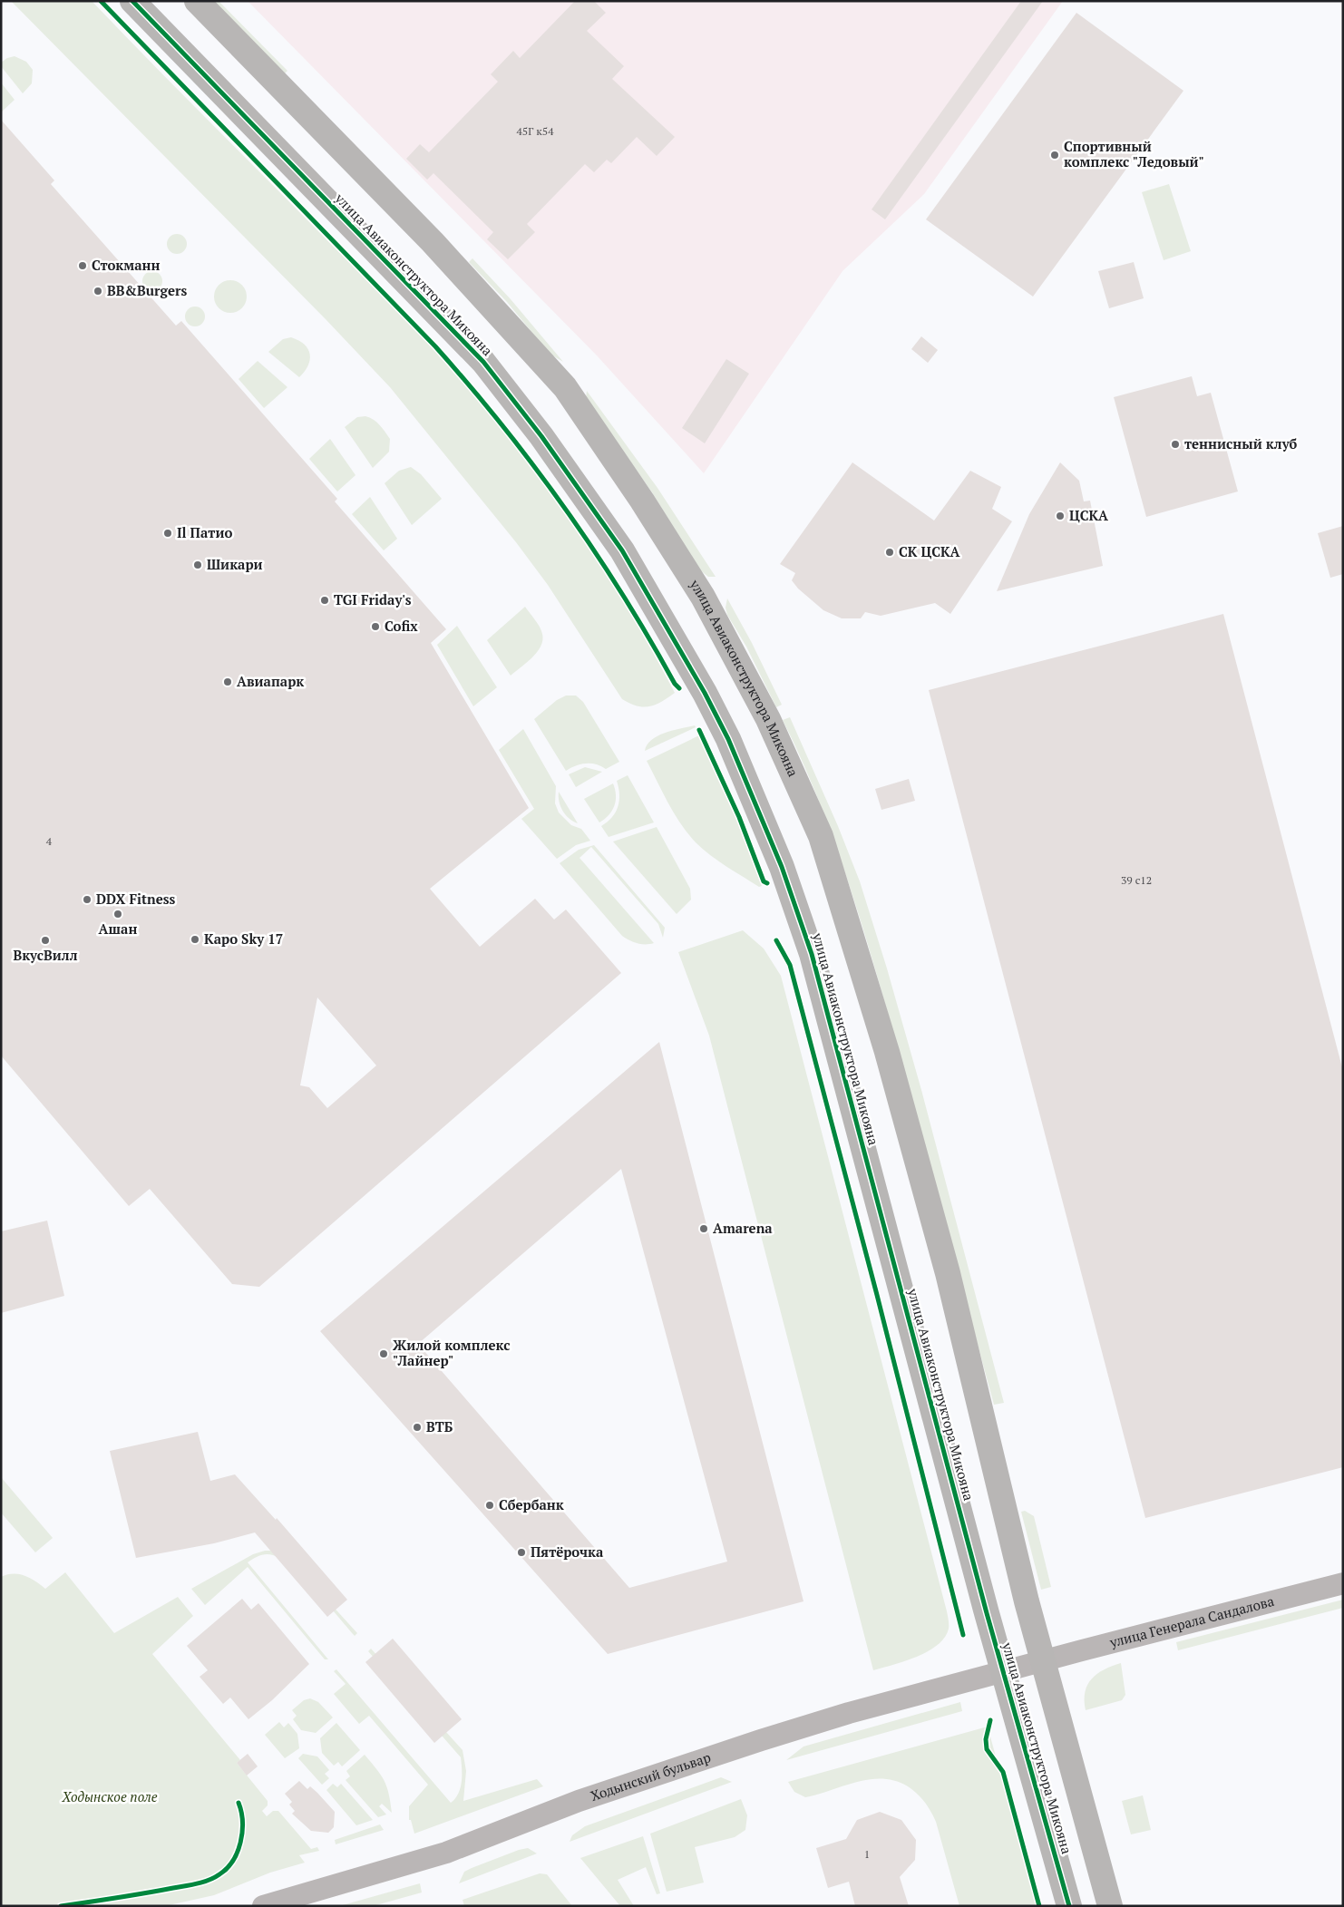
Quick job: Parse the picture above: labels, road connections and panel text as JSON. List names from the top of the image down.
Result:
{
  "streets": {
    "street": ["улица Авиаконструктора Микояна", "улица Генерала Сандалова", "Ходынский бульвар"]
  },
  "crossings": [
    ["улица Авиаконструктора Микояна", "улица Генерала Сандалова"],
    ["улица Авиаконструктора Микояна", "Ходынский бульвар"],
    ["улица Генерала Сандалова", "Ходынский бульвар"]
  ],
  "parks": ["Ходынское поле"],
  "places": [
    "Спортивный комплекс \"Ледовый\"",
    "Стокманн",
    "BB&Burgers",
    "теннисный клуб",
    "ЦСКА",
    "Il Патио",
    "СК ЦСКА",
    "Шикари",
    "TGI Friday's",
    "Cofix",
    "Авиапарк",
    "DDX Fitness",
    "Ашан",
    "Каро Sky 17",
    "ВкусВилл",
    "Amarena",
    "Жилой комплекс \"Лайнер\"",
    "ВТБ",
    "Сбербанк",
    "Пятёрочка"
  ],
  "house_numbers": [
    "45Г к54",
    "4",
    "39 с12",
    "1"
  ]
}
